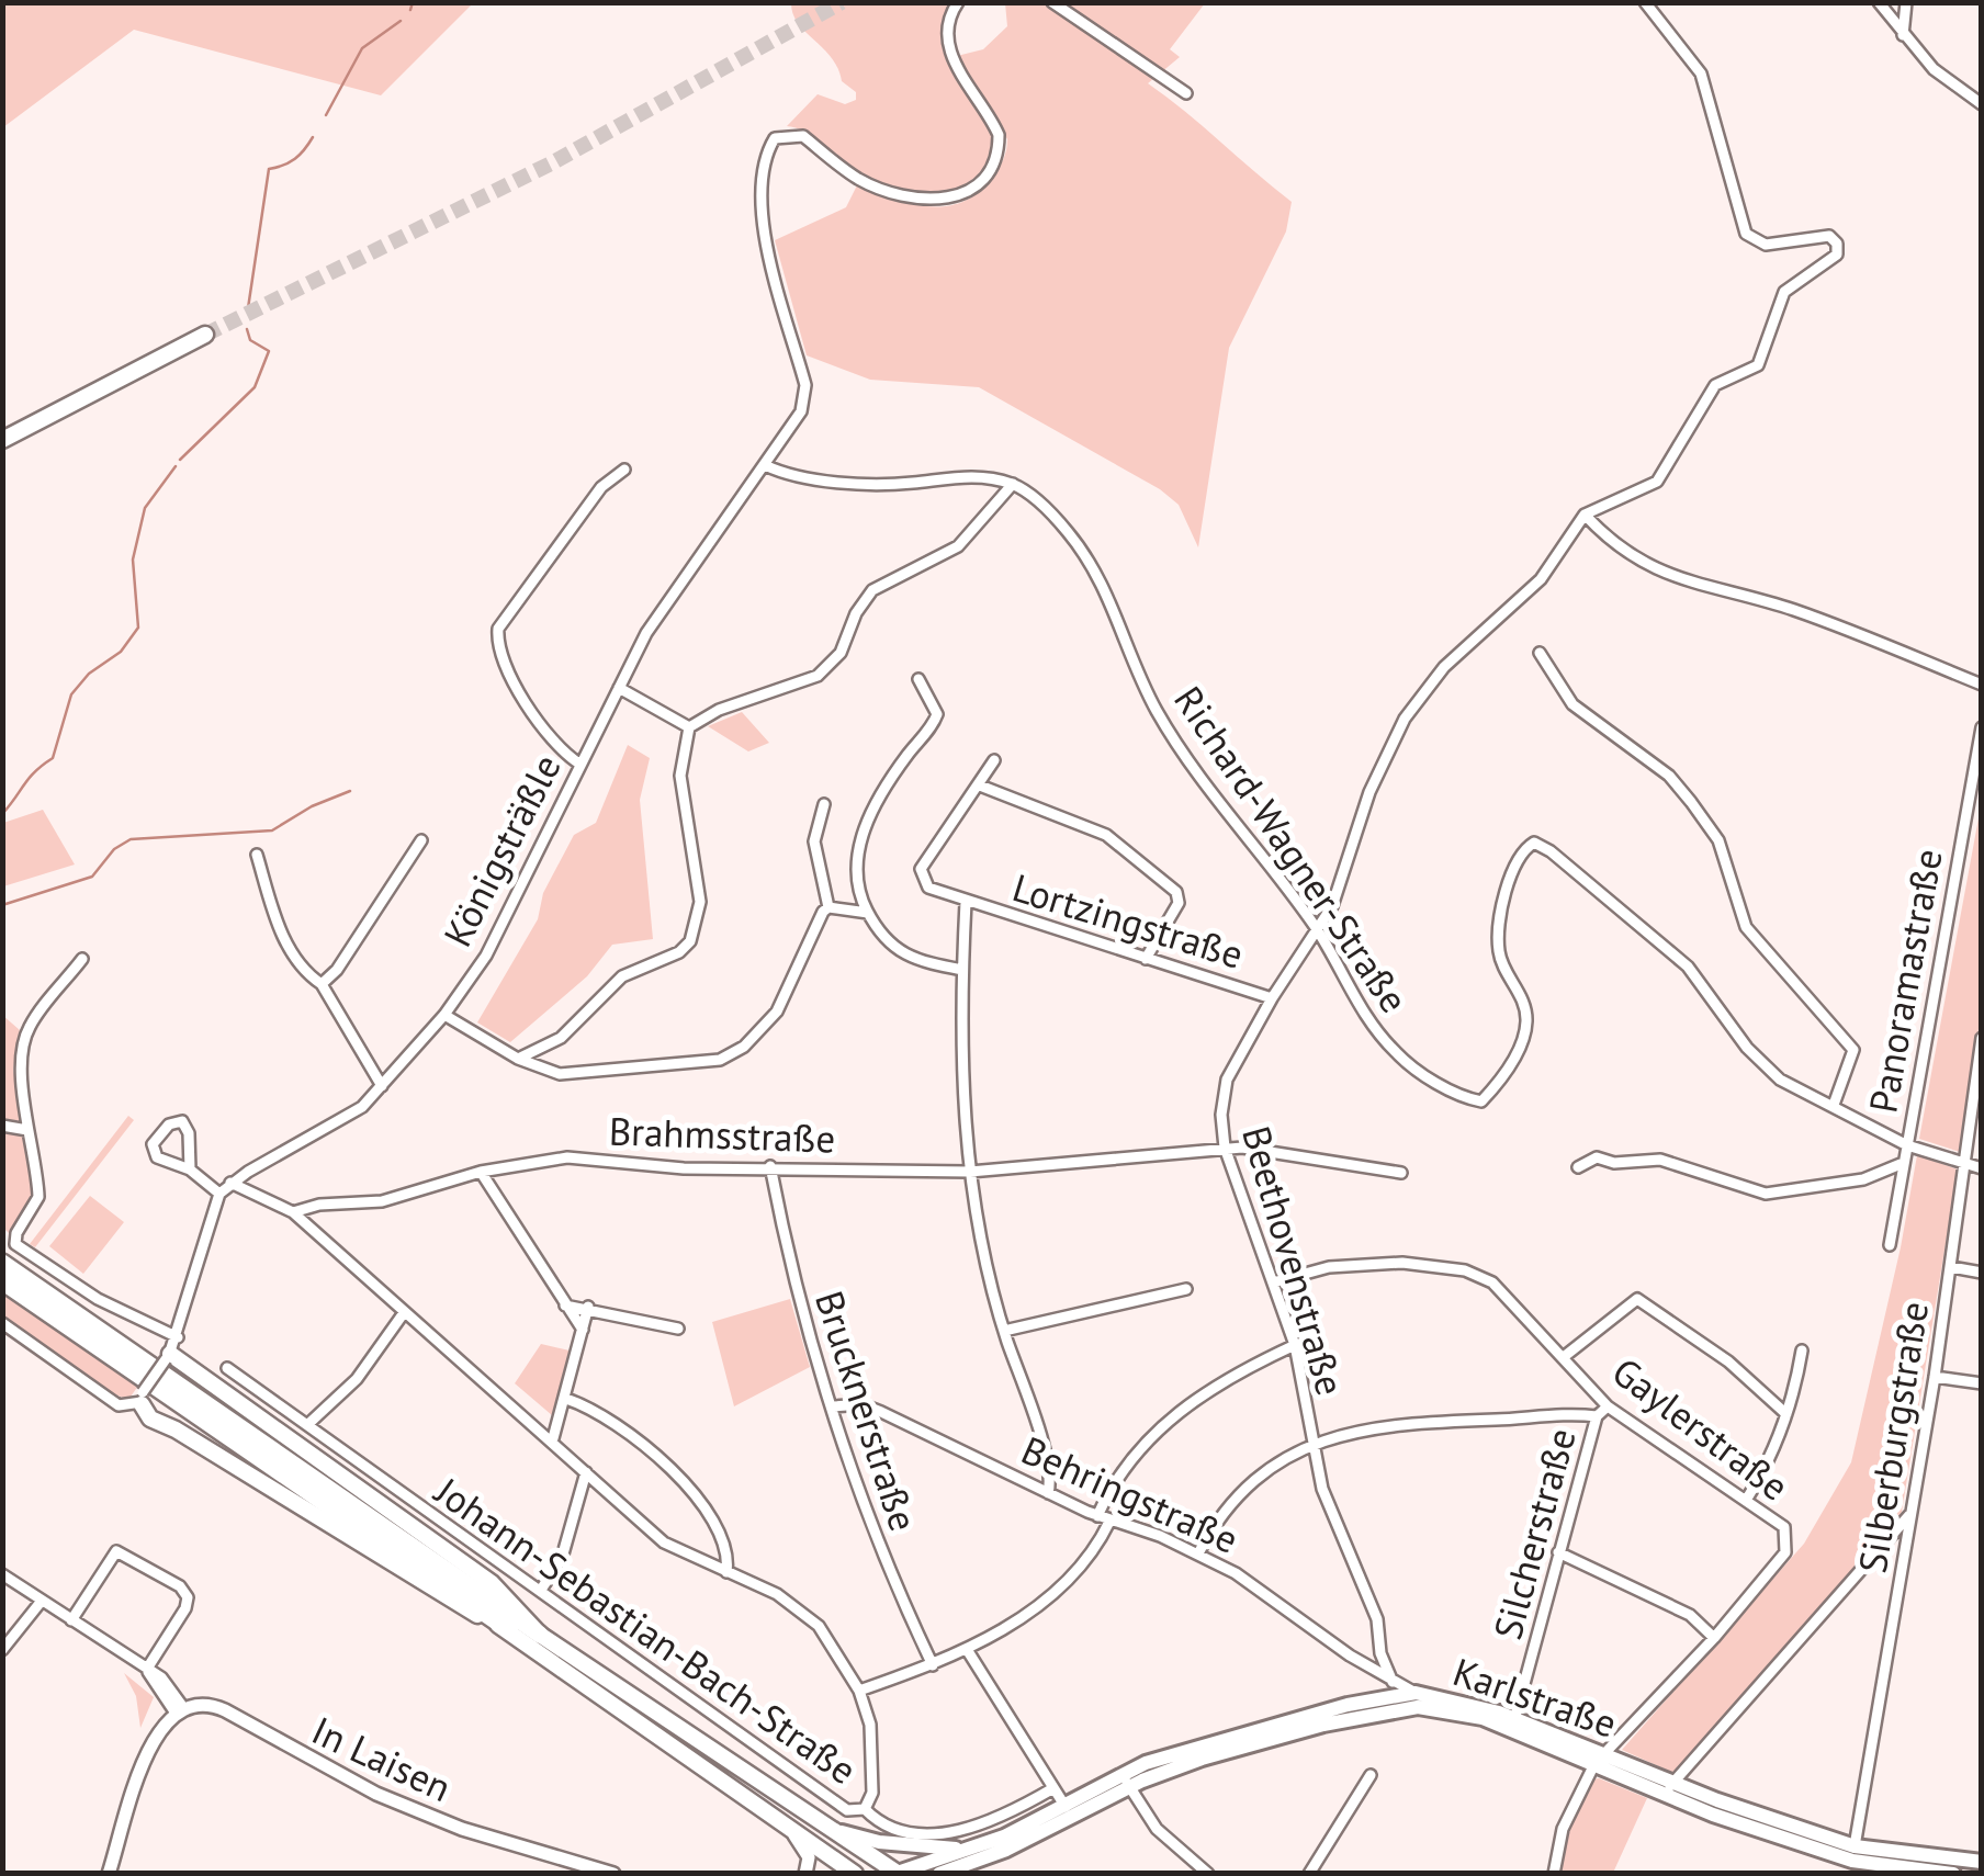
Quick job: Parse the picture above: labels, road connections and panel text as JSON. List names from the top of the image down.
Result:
{
  "streets": {
    "main road": ["Karlstraße"],
    "street": [
      "Richard-Wagner-Straße",
      "Königsträßle",
      "Lortzingstraße",
      "Panoramastraße",
      "Brahmsstraße",
      "Beethovenstraße",
      "Brucknerstraße",
      "Gaylerstraße",
      "Silberburgstraße",
      "Behringstraße",
      "Silcherstraße",
      "Johann-Sebastian-Bach-Straße",
      "In Laisen"
    ]
  },
  "crossings": [
    ["Richard-Wagner-Straße", "Beethovenstraße"],
    ["Lortzingstraße", "Beethovenstraße"],
    ["Brahmsstraße", "Beethovenstraße"],
    ["Brahmsstraße", "Brucknerstraße"],
    ["Beethovenstraße", "Gaylerstraße"],
    ["Beethovenstraße", "Behringstraße"],
    ["Beethovenstraße", "Karlstraße"],
    ["Brucknerstraße", "Behringstraße"],
    ["Silberburgstraße", "Karlstraße"],
    ["Behringstraße", "Karlstraße"],
    ["Silcherstraße", "Karlstraße"]
  ]
}
